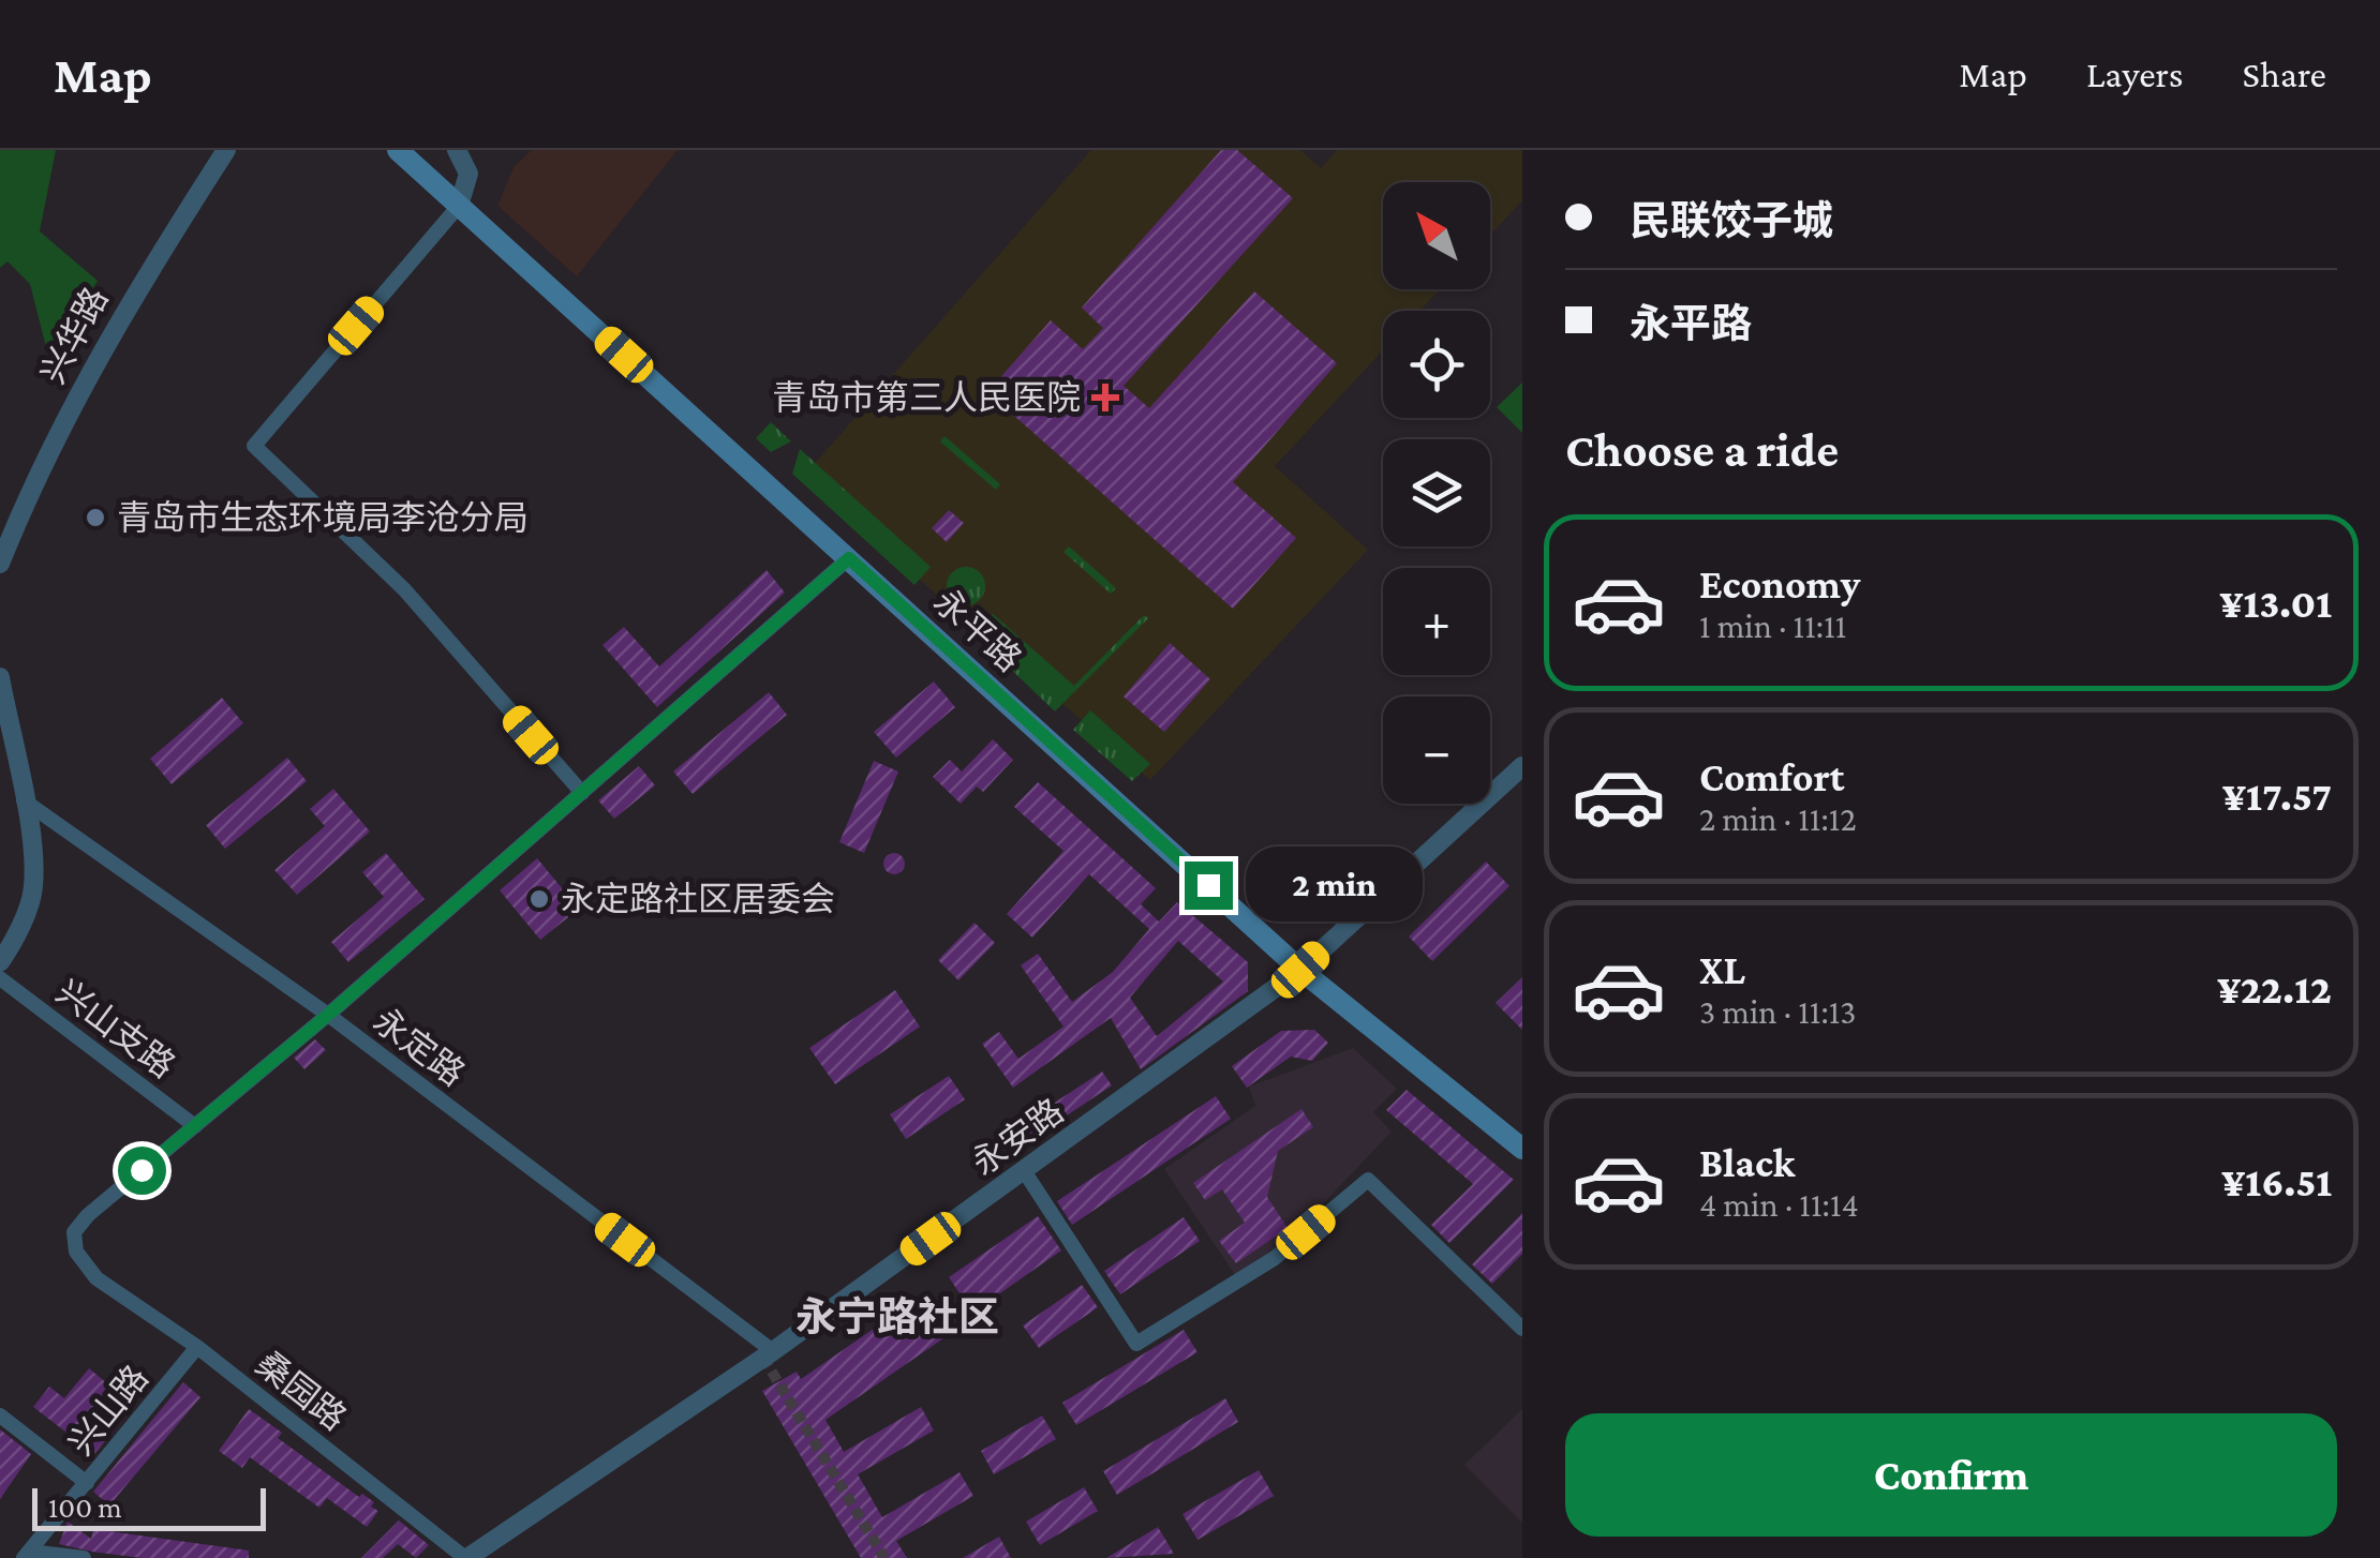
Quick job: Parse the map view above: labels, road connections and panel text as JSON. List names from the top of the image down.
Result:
{
  "streets": {
    "main road": ["永平路"],
    "street": [
      "兴华路",
      "兴山支路",
      "永定路",
      "永安路",
      "桑园路",
      "兴山路"
    ]
  },
  "crossings": [
    ["永平路", "永安路"],
    ["兴山支路", "桑园路"],
    ["永定路", "永安路"],
    ["永安路", "桑园路"],
    ["桑园路", "兴山路"]
  ],
  "districts": ["永宁路社区"],
  "places": {
    "health": ["青岛市第三人民医院"],
    "other": ["青岛市生态环境局李沧分局", "永定路社区居委会"]
  },
  "scale_bar": "100 m",
  "north": "top left",
  "page": {
    "header": "Map",
    "nav": ["Map", "Layers", "Share"],
    "banner": ["民联饺子城", "永平路"],
    "map_buttons": ["+", "−"],
    "heading": "Choose a ride",
    "list": [
      {
        "name": "Economy",
        "note": "1 min · 11:11",
        "value": "¥13.01"
      },
      {
        "name": "Comfort",
        "note": "2 min · 11:12",
        "value": "¥17.57"
      },
      {
        "name": "XL",
        "note": "3 min · 11:13",
        "value": "¥22.12"
      },
      {
        "name": "Black",
        "note": "4 min · 11:14",
        "value": "¥16.51"
      }
    ],
    "bubble": "2 min",
    "buttons": "Confirm",
    "scale": "100 m"
  }
}
